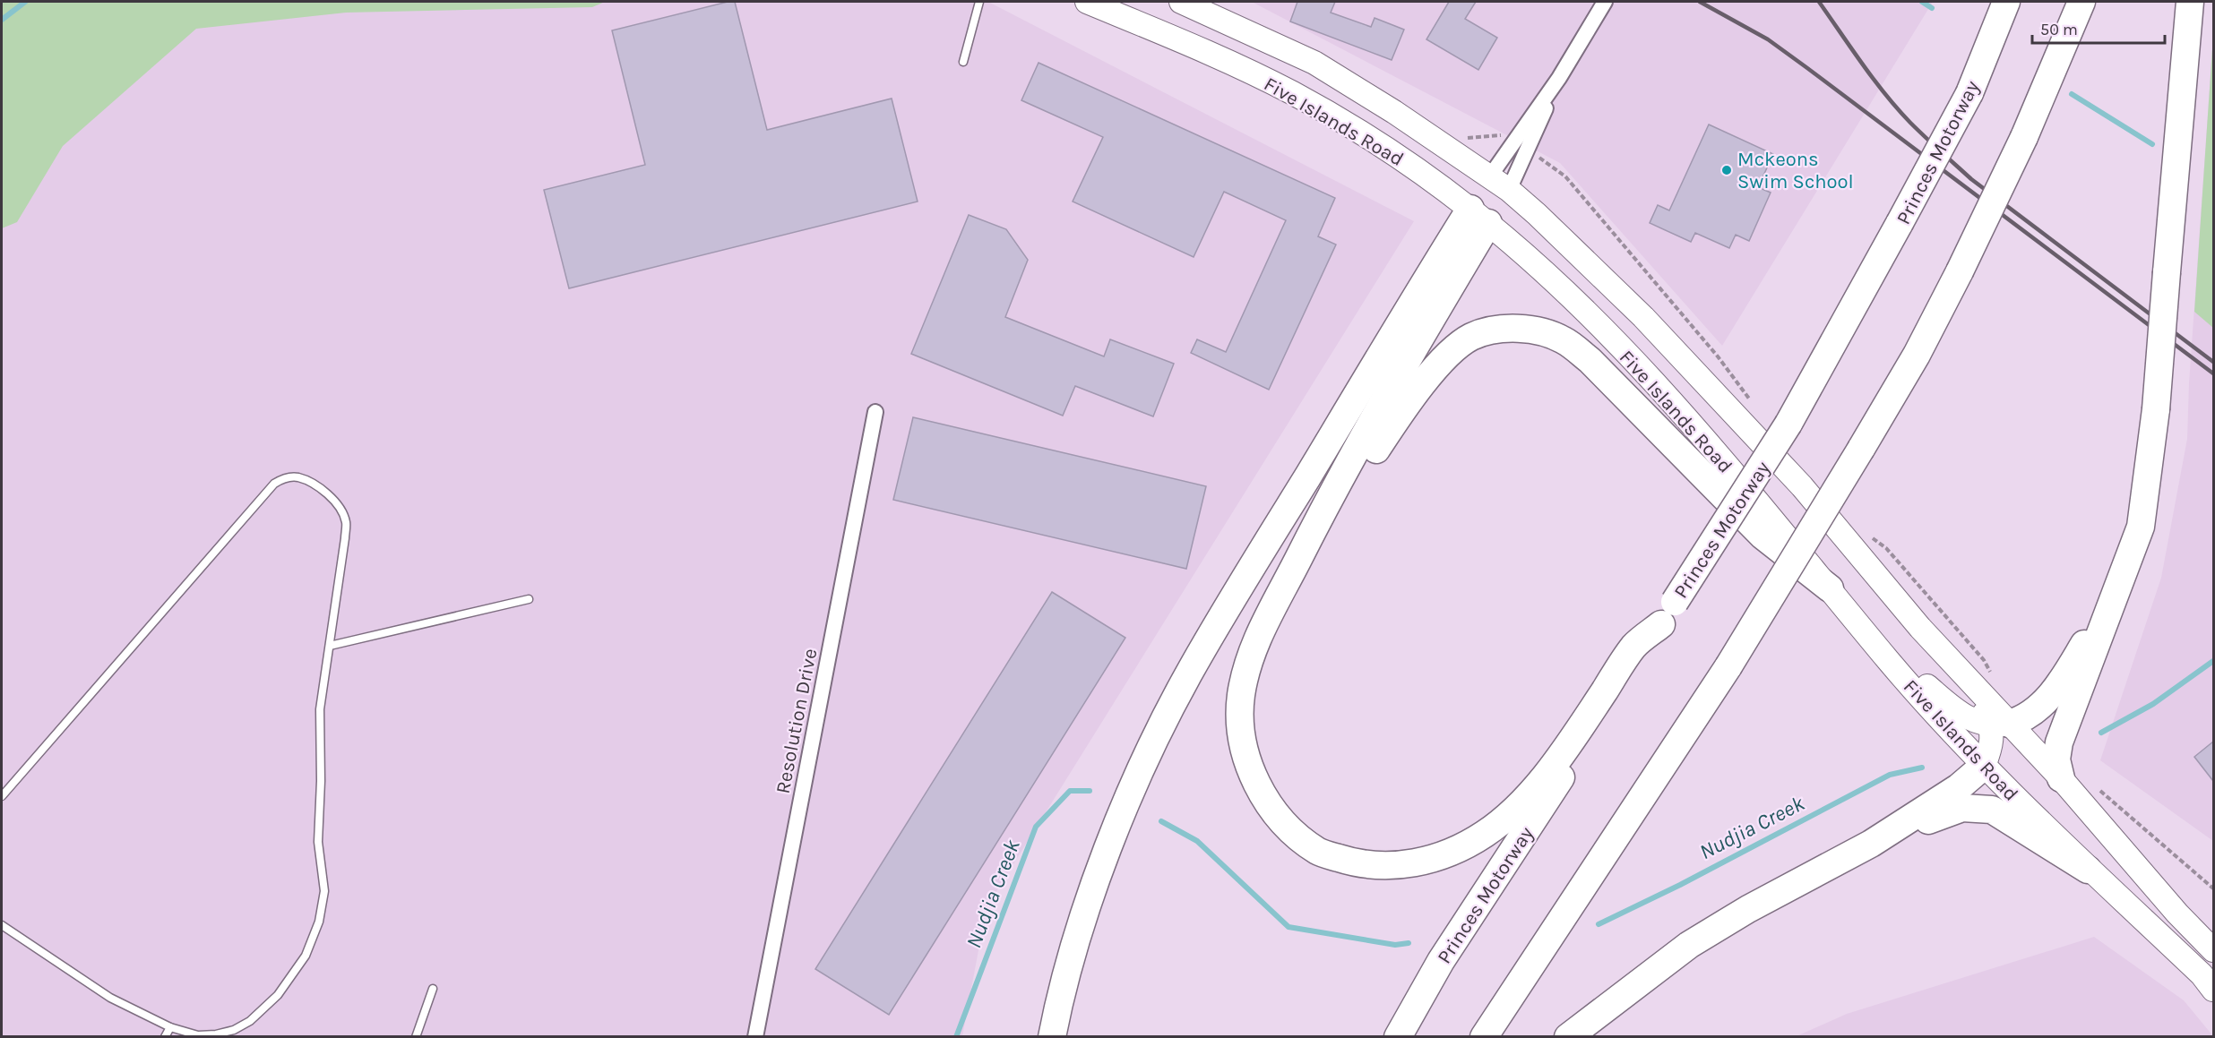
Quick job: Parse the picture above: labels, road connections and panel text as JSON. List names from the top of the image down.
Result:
{
  "streets": {
    "highway": ["Princes Motorway"],
    "main road": ["Five Islands Road"],
    "street": ["Resolution Drive"]
  },
  "water": ["Nudjia Creek"],
  "places": ["Mckeons Swim School"],
  "scale_bar": "50 m"
}
